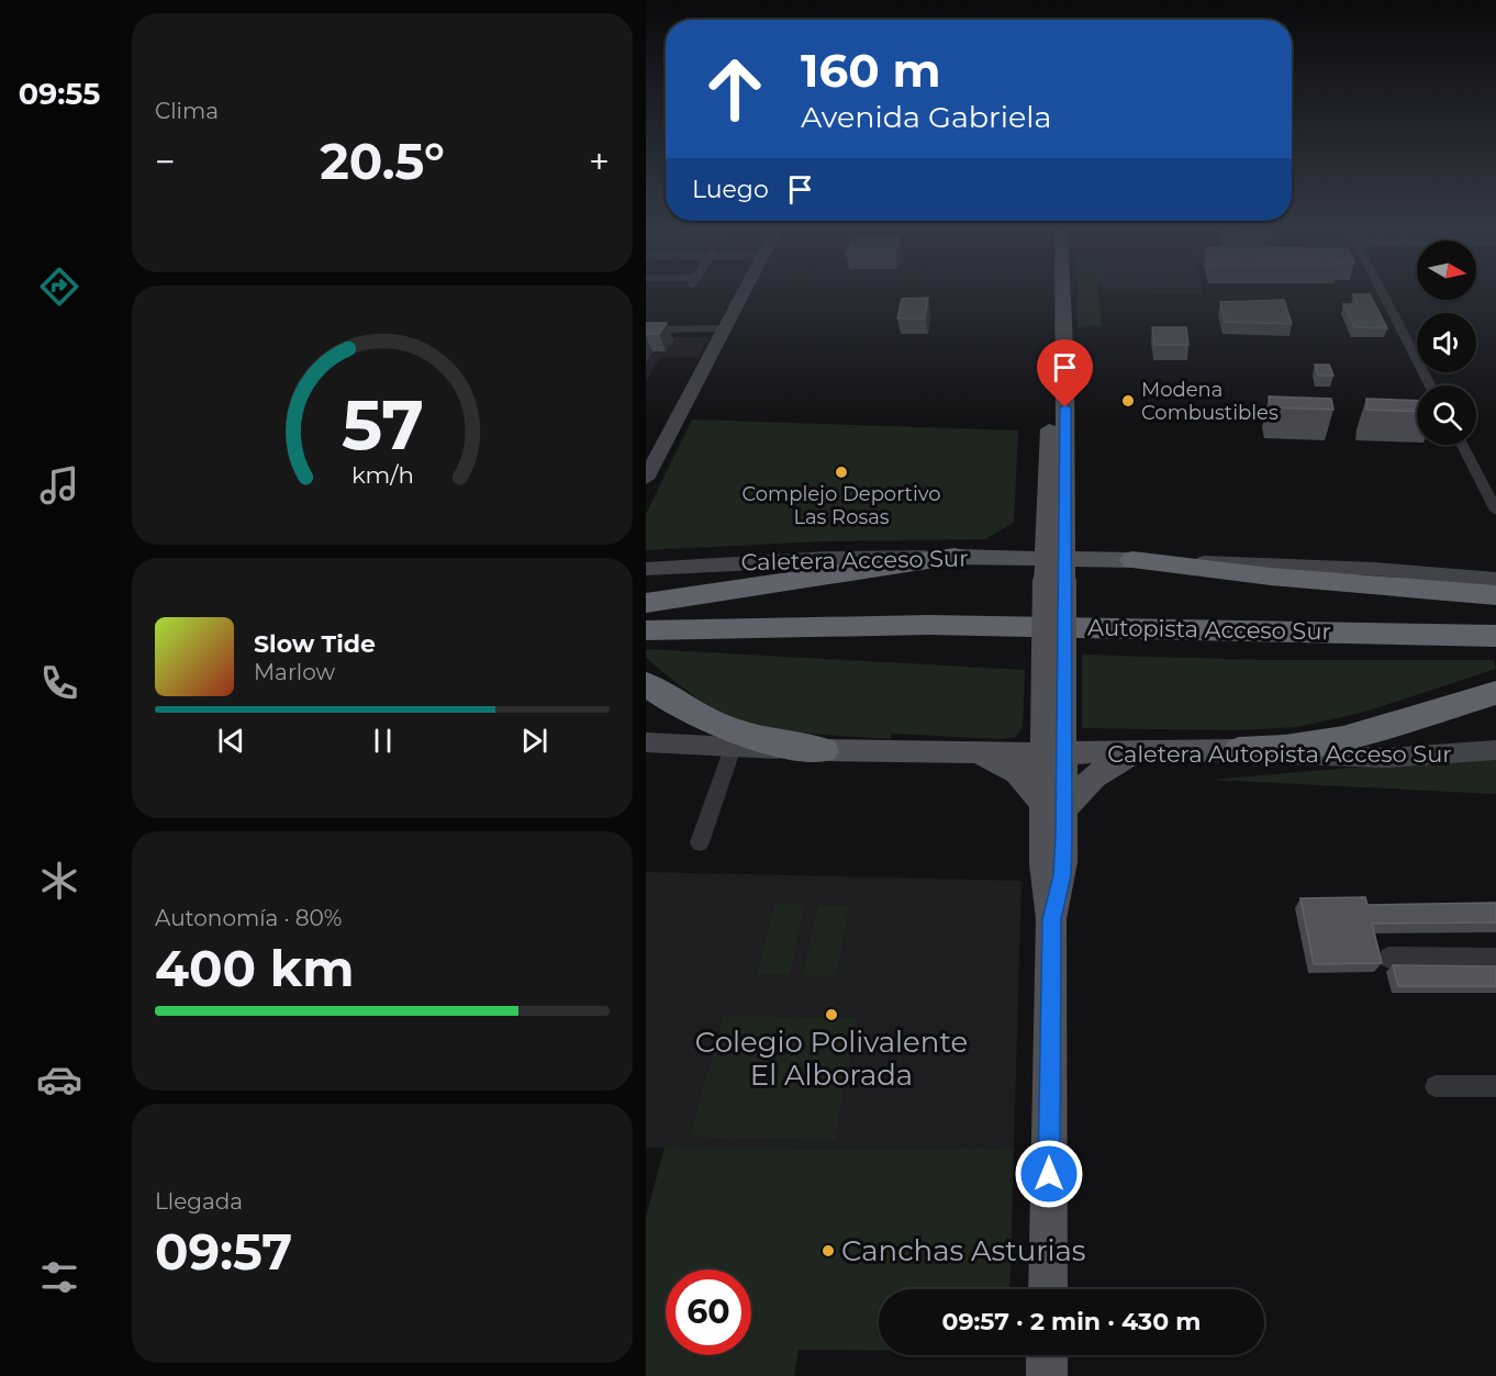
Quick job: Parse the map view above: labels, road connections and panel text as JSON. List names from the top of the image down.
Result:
{
  "streets": {
    "highway": ["Autopista Acceso Sur"],
    "main road": ["Caletera Acceso Sur", "Caletera Autopista Acceso Sur"]
  },
  "places": [
    "Modena Combustibles",
    "Complejo Deportivo Las Rosas",
    "Colegio Polivalente El Alborada",
    "Canchas Asturias"
  ],
  "north": "right",
  "page": {
    "tabs": "09:55",
    "tile": [
      "Clima",
      ["Autonomía · 80%", "400 km"],
      ["Llegada", "09:57"]
    ],
    "turn": ["160 m", "Avenida Gabriela"],
    "heat": ["−", "20.5°", "+"],
    "then": "Luego",
    "song": ["Slow Tide", "Marlow"],
    "limit": "60",
    "trip": "09:57 · 2 min · 430 m",
    "gauge": ["57", "km/h"]
  }
}
